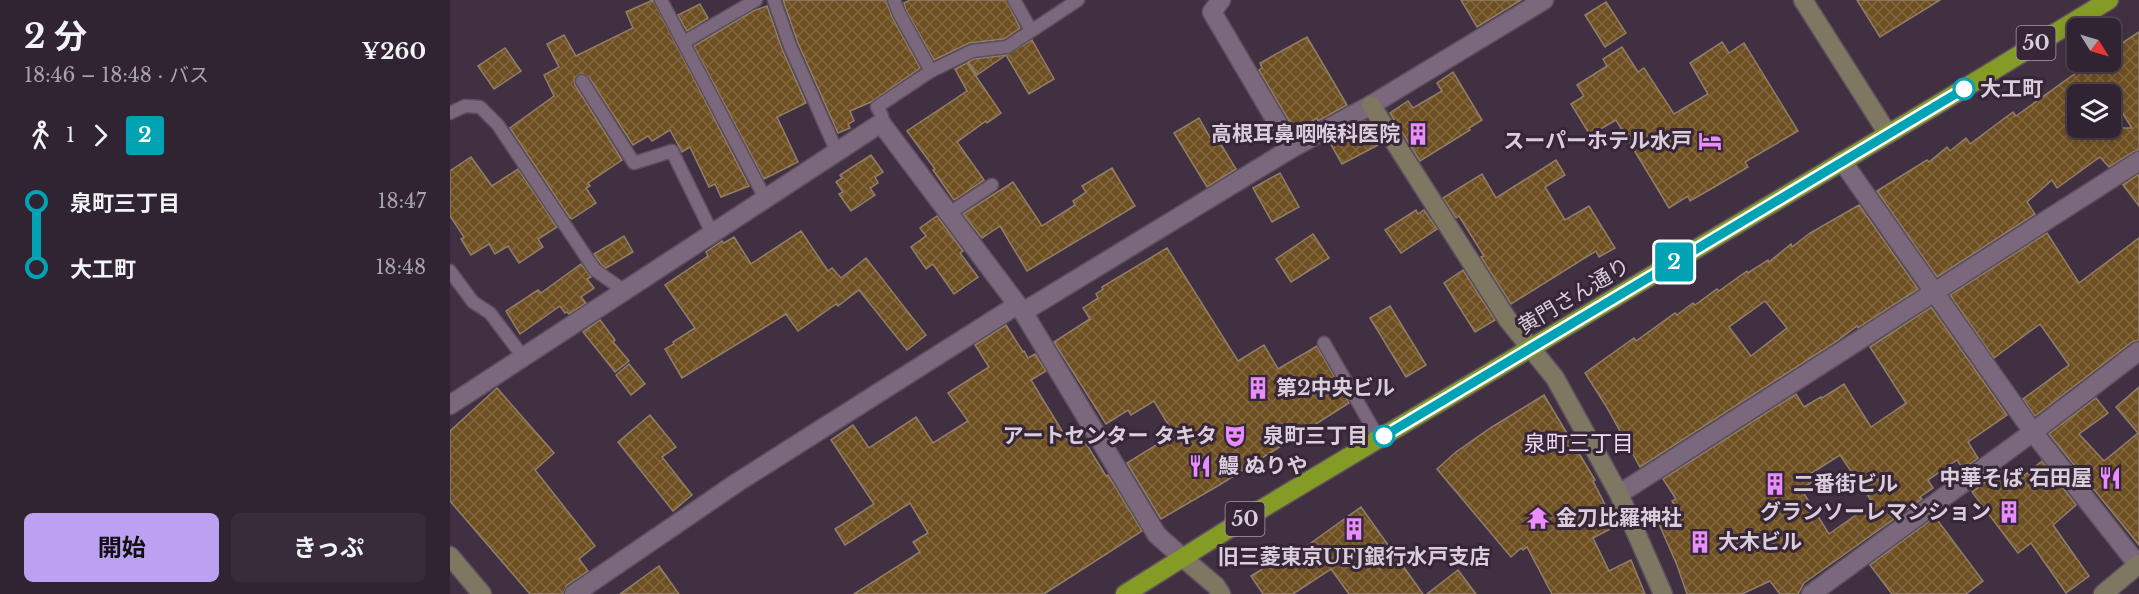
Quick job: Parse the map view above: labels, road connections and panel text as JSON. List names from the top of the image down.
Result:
{
  "streets": {
    "highway": ["50", "黄門さん通り"]
  },
  "districts": ["泉町三丁目"],
  "places": {
    "other": ["大工町", "泉町三丁目"],
    "building": [
      "高根耳鼻咽喉科医院",
      "第2中央ビル",
      "二番街ビル",
      "グランソーレマンション",
      "旧三菱東京UFJ銀行水戸支店",
      "大木ビル"
    ],
    "hotel": ["スーパーホテル水戸"],
    "theatre": ["アートセンター タキタ"],
    "restaurant": ["鰻 ぬりや", "中華そば 石田屋"],
    "temple": ["金刀比羅神社"]
  },
  "lines": ["bus line 2"],
  "north": "bottom right",
  "page": {
    "heading": ["2 分", "18:46 – 18:48 · バス", "¥260"],
    "on_map": "2",
    "legs": ["1", "2"],
    "list": [
      {
        "name": "泉町三丁目",
        "value": "18:47"
      },
      {
        "name": "大工町",
        "value": "18:48"
      }
    ],
    "buttons": ["開始", "きっぷ"]
  }
}
